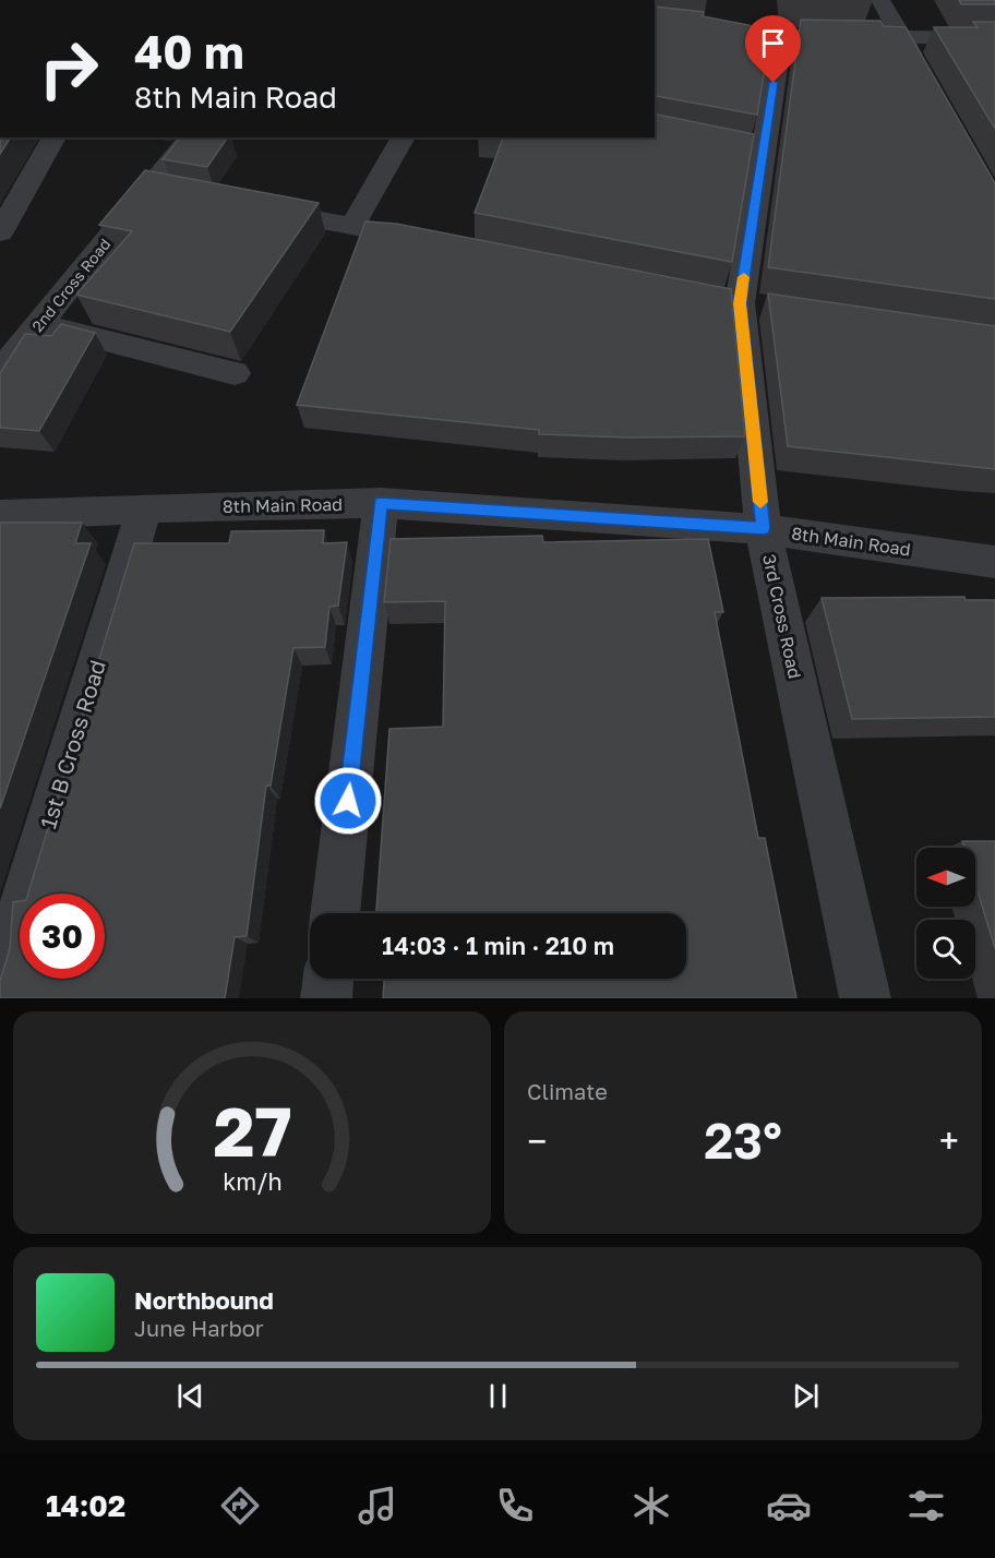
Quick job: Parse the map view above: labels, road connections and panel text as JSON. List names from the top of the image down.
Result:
{
  "streets": {
    "street": [
      "2nd Cross Road",
      "8th Main Road",
      "3rd Cross Road",
      "1st B Cross Road"
    ]
  },
  "crossings": [
    ["8th Main Road", "3rd Cross Road"],
    ["8th Main Road", "1st B Cross Road"]
  ],
  "north": "left",
  "page": {
    "turn": ["40 m", "8th Main Road"],
    "limit": "30",
    "trip": "14:03 · 1 min · 210 m",
    "tile": "Climate",
    "heat": ["−", "23°", "+"],
    "song": ["Northbound", "June Harbor"],
    "tabs": "14:02",
    "gauge": ["27", "km/h"]
  }
}
